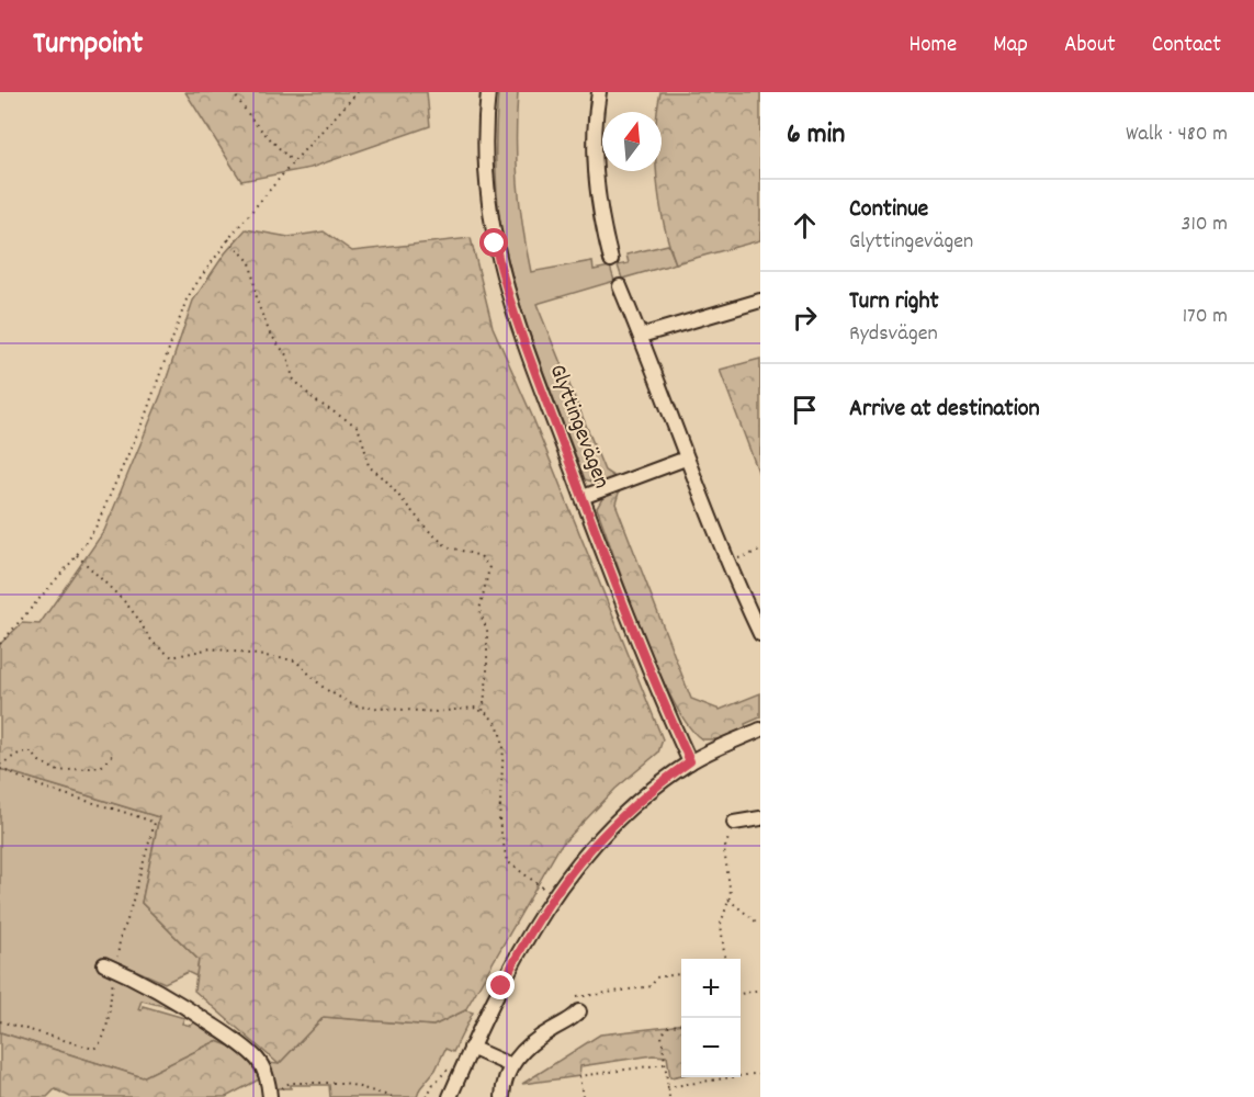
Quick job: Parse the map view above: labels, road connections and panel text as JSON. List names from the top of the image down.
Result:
{
  "streets": {
    "street": ["Glyttingevägen"]
  },
  "north": "top",
  "page": {
    "header": "Turnpoint",
    "nav": [
      "Home",
      "Map",
      "About",
      "Contact"
    ],
    "heading": ["6 min", "Walk · 480 m"],
    "list": [
      ["Continue", "Glyttingevägen", "310 m"],
      ["Turn right", "Rydsvägen", "170 m"],
      "Arrive at destination"
    ],
    "map_buttons": ["+", "−"]
  }
}
